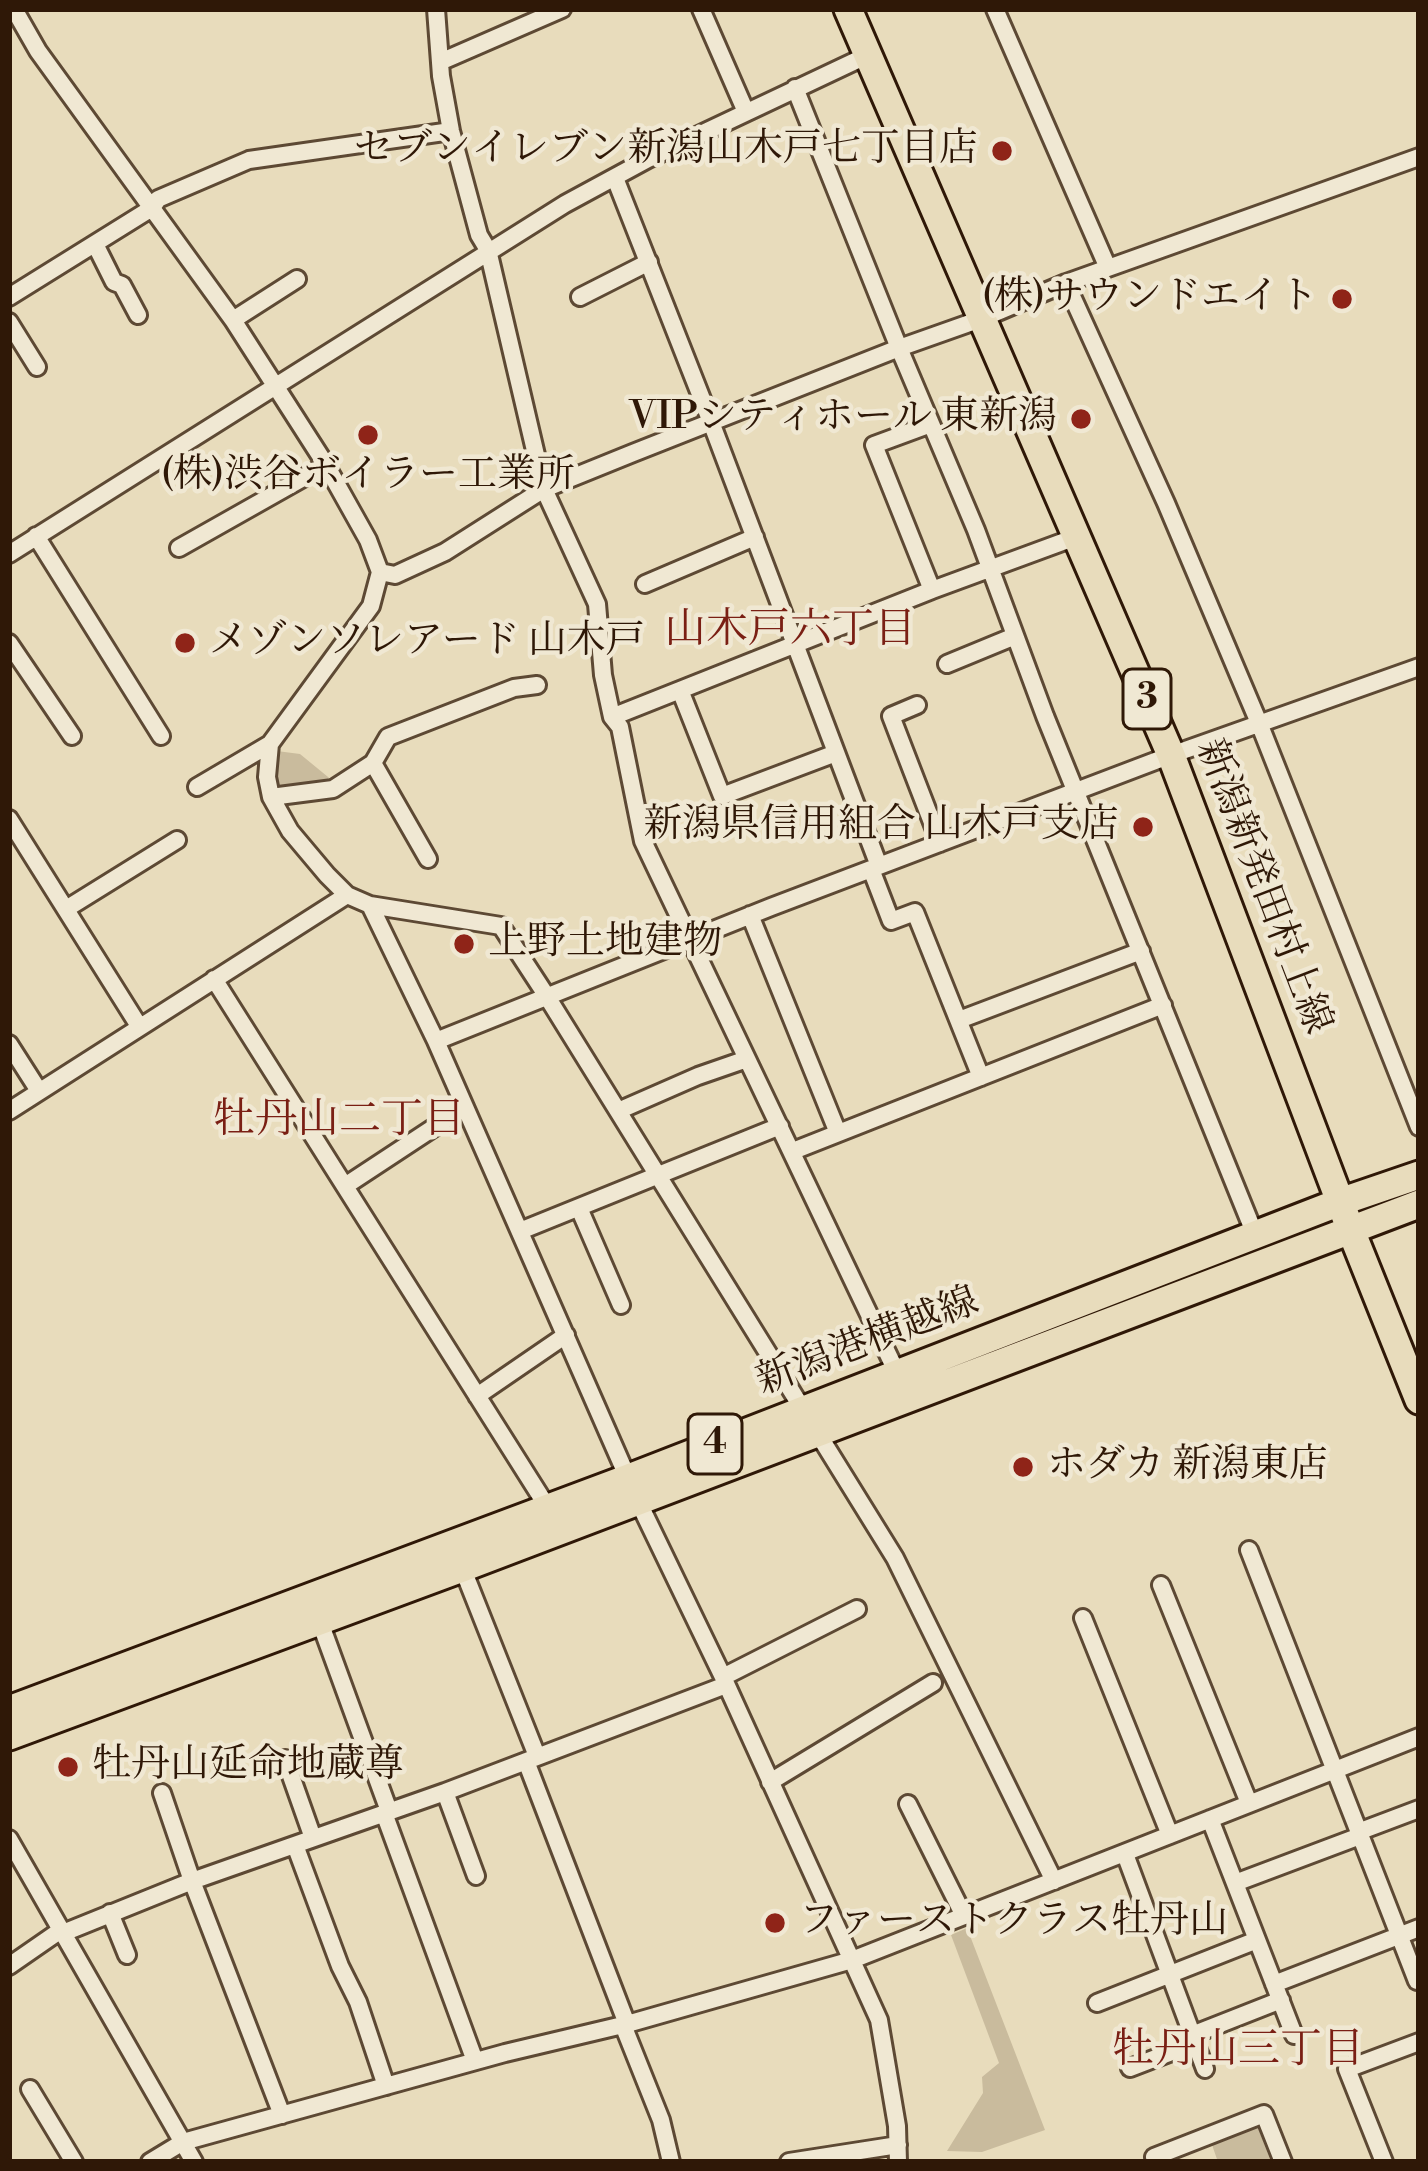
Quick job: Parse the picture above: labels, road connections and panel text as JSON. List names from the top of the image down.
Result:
{
  "streets": {
    "main road": [
      "3",
      "新潟新発田村上線",
      "新潟港横越線",
      "4"
    ]
  },
  "crossings": [
    ["新潟新発田村上線", "新潟港横越線"]
  ],
  "districts": ["山木戸六丁目", "牡丹山二丁目", "牡丹山三丁目"],
  "places": [
    "セブンイレブン新潟山木戸七丁目店",
    "(株)サウンドエイト",
    "VIPシティホール 東新潟",
    "(株)渋谷ボイラー工業所",
    "メゾンソレアード 山木戸",
    "新潟県信用組合 山木戸支店",
    "上野土地建物",
    "ホダカ 新潟東店",
    "牡丹山延命地蔵尊",
    "ファーストクラス牡丹山"
  ]
}
